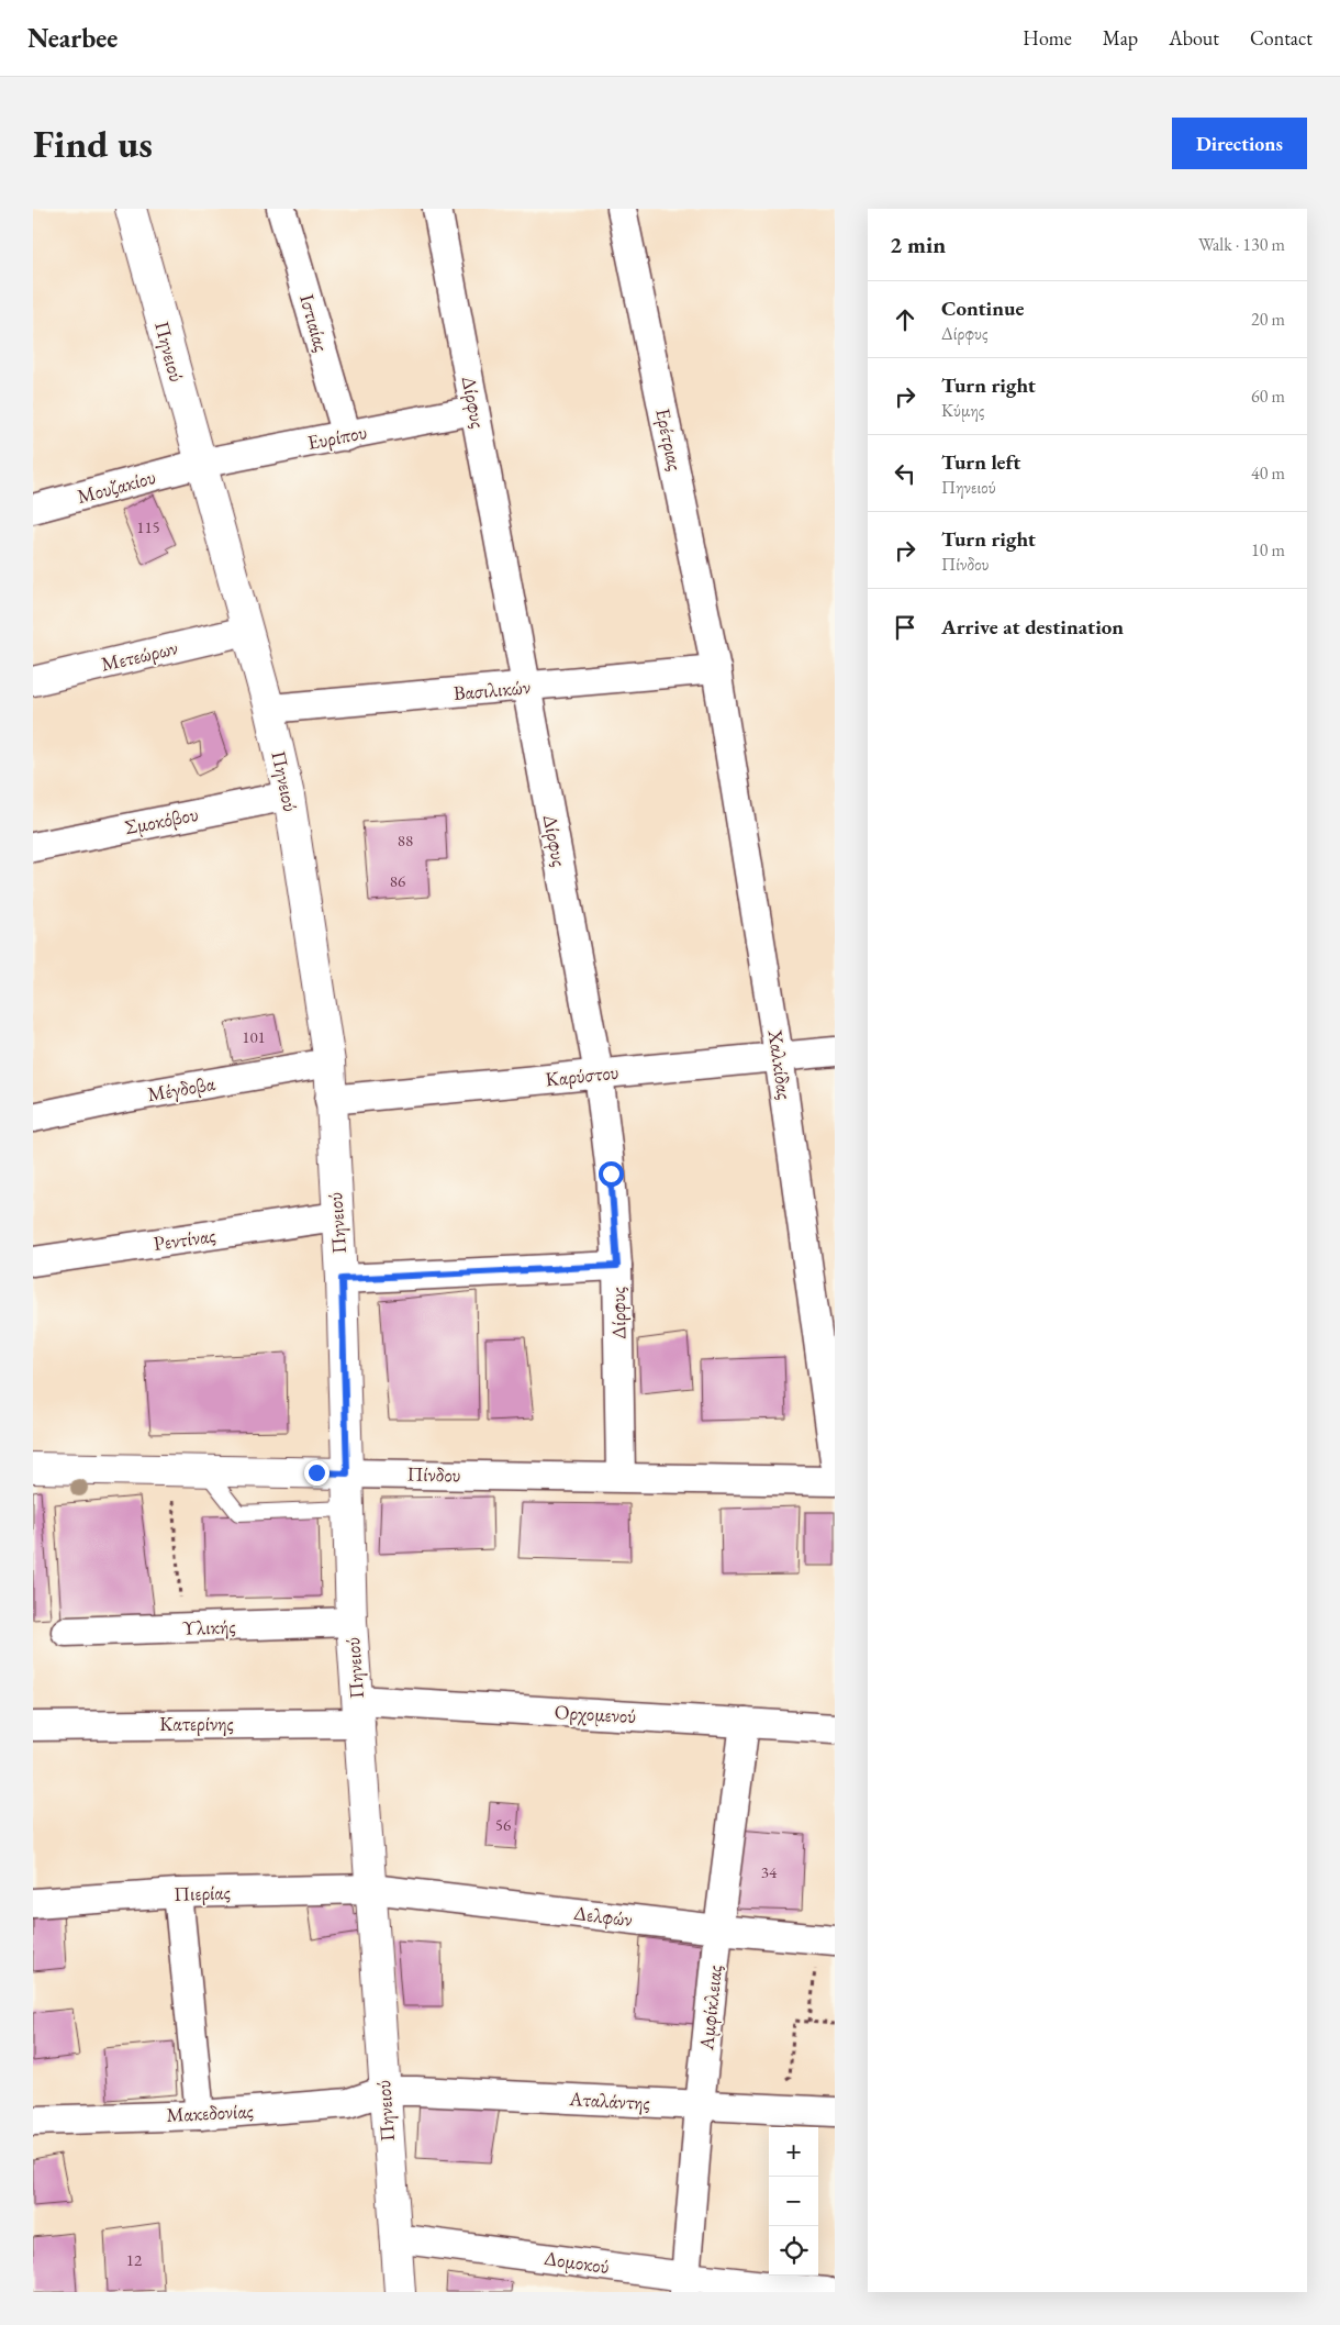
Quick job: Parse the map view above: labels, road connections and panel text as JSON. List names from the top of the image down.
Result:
{
  "streets": {
    "main road": ["Πηνειού", "Πίνδου"],
    "street": [
      "Ιστιαίας",
      "Δίρφυς",
      "Ευρίπου",
      "Ερέτριας",
      "Μουζακίου",
      "Μετεώρων",
      "Βασιλικών",
      "Σμοκόβου",
      "Χαλκίδας",
      "Καρύστου",
      "Μέγδοβα",
      "Ρεντίνας",
      "Υλικής",
      "Ορχομενού",
      "Κατερίνης",
      "Πιερίας",
      "Δελφών",
      "Αμφίκλειας",
      "Αταλάντης",
      "Μακεδονίας",
      "Δομοκού"
    ]
  },
  "crossings": [
    ["Ιστιαίας", "Ευρίπου"],
    ["Πηνειού", "Ευρίπου"],
    ["Πηνειού", "Μουζακίου"],
    ["Πηνειού", "Μετεώρων"],
    ["Πηνειού", "Βασιλικών"],
    ["Πηνειού", "Σμοκόβου"],
    ["Πηνειού", "Καρύστου"],
    ["Πηνειού", "Μέγδοβα"],
    ["Πηνειού", "Ρεντίνας"],
    ["Πηνειού", "Πίνδου"],
    ["Πηνειού", "Υλικής"],
    ["Πηνειού", "Ορχομενού"],
    ["Πηνειού", "Κατερίνης"],
    ["Πηνειού", "Πιερίας"],
    ["Πηνειού", "Δελφών"],
    ["Πηνειού", "Αταλάντης"],
    ["Πηνειού", "Μακεδονίας"],
    ["Πηνειού", "Δομοκού"],
    ["Δίρφυς", "Ευρίπου"],
    ["Δίρφυς", "Βασιλικών"],
    ["Δίρφυς", "Καρύστου"],
    ["Δίρφυς", "Πίνδου"],
    ["Ευρίπου", "Μουζακίου"],
    ["Ερέτριας", "Βασιλικών"],
    ["Ερέτριας", "Χαλκίδας"],
    ["Βασιλικών", "Χαλκίδας"],
    ["Χαλκίδας", "Καρύστου"],
    ["Ορχομενού", "Κατερίνης"],
    ["Ορχομενού", "Αμφίκλειας"],
    ["Πιερίας", "Δελφών"],
    ["Δελφών", "Αμφίκλειας"],
    ["Αμφίκλειας", "Αταλάντης"],
    ["Αμφίκλειας", "Δομοκού"],
    ["Αταλάντης", "Μακεδονίας"]
  ],
  "house_numbers": [
    "115",
    "88",
    "86",
    "101",
    "56",
    "34",
    "12"
  ],
  "page": {
    "header": "Nearbee",
    "nav": [
      "Home",
      "Map",
      "About",
      "Contact"
    ],
    "buttons": "Directions",
    "title": "Find us",
    "heading": ["2 min", "Walk · 130 m"],
    "list": [
      ["Continue", "Δίρφυς", "20 m"],
      ["Turn right", "Κύμης", "60 m"],
      ["Turn left", "Πηνειού", "40 m"],
      ["Turn right", "Πίνδου", "10 m"],
      "Arrive at destination"
    ],
    "map_buttons": ["+", "−"]
  }
}
